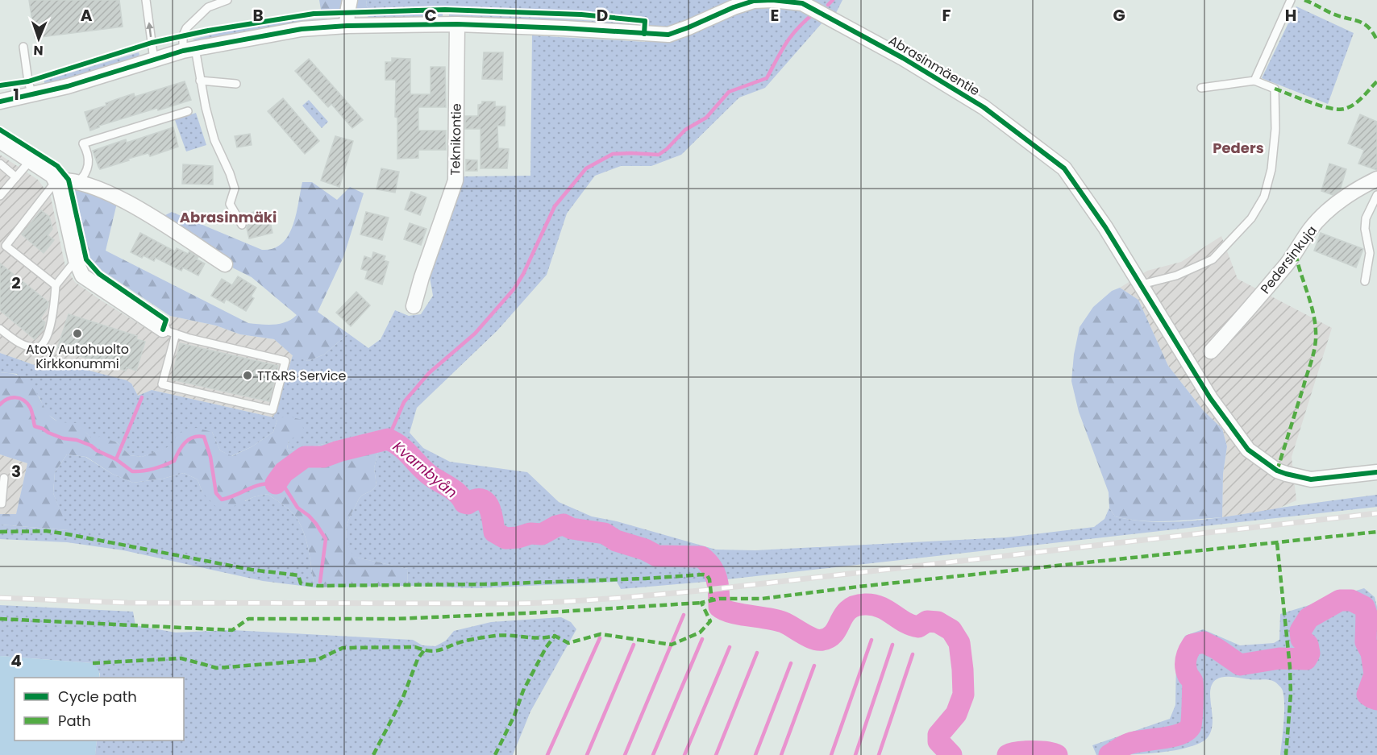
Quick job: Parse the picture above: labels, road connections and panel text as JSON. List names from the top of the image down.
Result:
{
  "streets": {
    "street": ["Abrasinmäentie", "Teknikontie", "Pedersinkuja"]
  },
  "crossings": [
    ["Abrasinmäentie", "Teknikontie"]
  ],
  "districts": ["Peders", "Abrasinmäki"],
  "water": ["Kvarnbyån"],
  "places": ["Atoy Autohuolto Kirkkonummi", "TT&RS Service"],
  "legend": ["Cycle path", "Path"],
  "north": "bottom",
  "grid": {
    "columns": [
      "A",
      "B",
      "C",
      "D",
      "E",
      "F",
      "G",
      "H"
    ],
    "rows": [
      "1",
      "2",
      "3",
      "4"
    ]
  }
}
